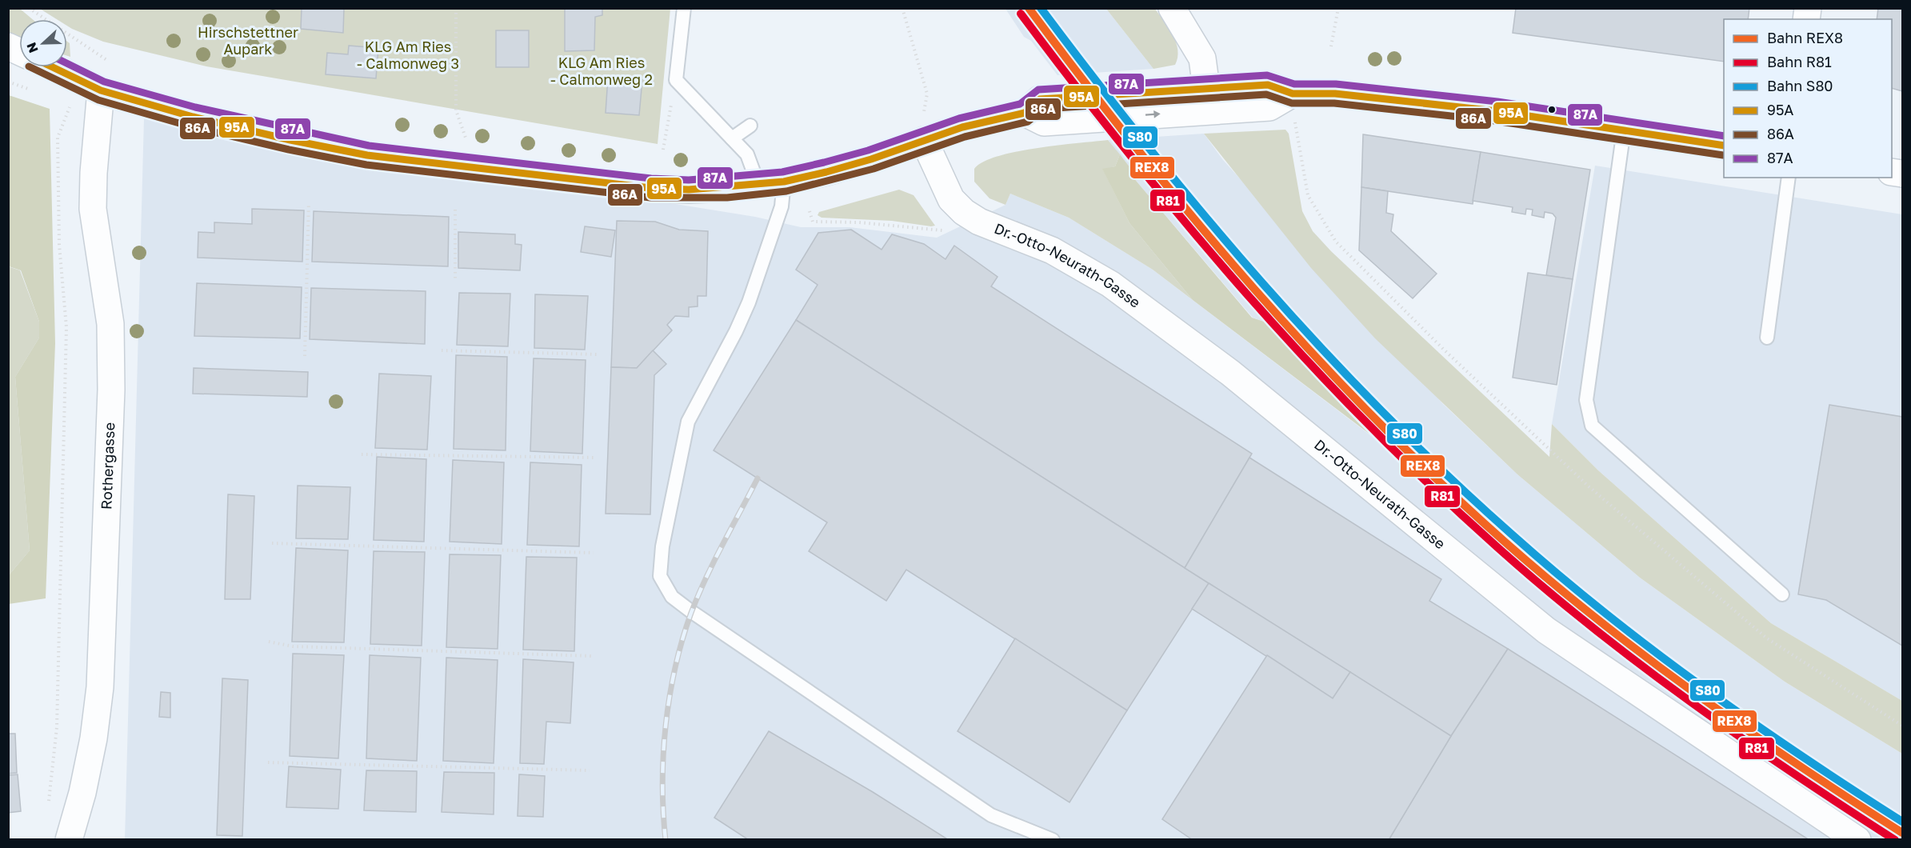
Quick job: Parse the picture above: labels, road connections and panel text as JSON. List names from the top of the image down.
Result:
{
  "streets": {
    "main road": ["Dr.-Otto-Neurath-Gasse", "Rothergasse"]
  },
  "parks": ["Hirschstettner Aupark", "KLG Am Ries - Calmonweg 3", "KLG Am Ries - Calmonweg 2"],
  "lines": [
    "rail line REX8",
    "rail line S80",
    "rail line R81",
    "transit line 87A",
    "transit line 95A",
    "transit line 86A"
  ],
  "legend": [
    "Bahn REX8",
    "Bahn R81",
    "Bahn S80",
    "95A",
    "86A",
    "87A"
  ],
  "north": "left"
}
